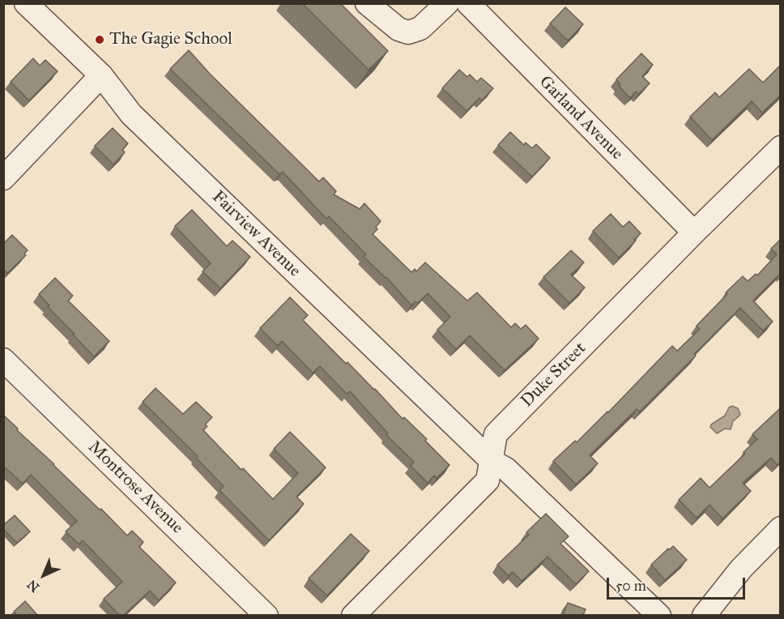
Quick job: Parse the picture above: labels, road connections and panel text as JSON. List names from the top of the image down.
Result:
{
  "streets": {
    "street": [
      "Garland Avenue",
      "Fairview Avenue",
      "Duke Street",
      "Montrose Avenue"
    ]
  },
  "crossings": [
    ["Garland Avenue", "Duke Street"],
    ["Fairview Avenue", "Duke Street"]
  ],
  "places": ["The Gagie School"],
  "scale_bar": "50 m",
  "north": "bottom left"
}
